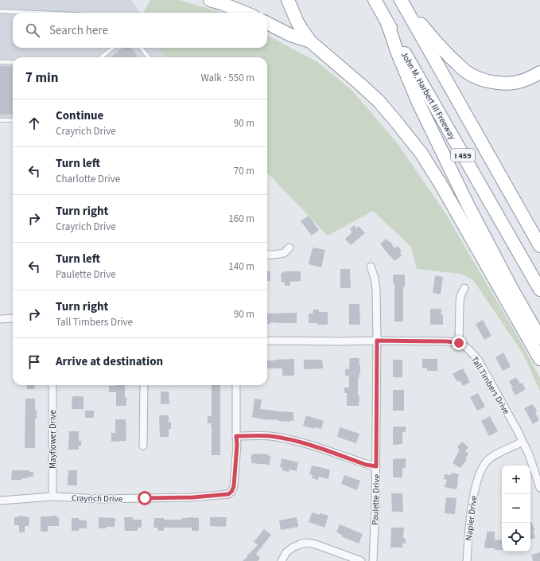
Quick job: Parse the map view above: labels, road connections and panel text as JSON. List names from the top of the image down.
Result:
{
  "streets": {
    "highway": ["John M. Harbert III Freeway", "I 459"],
    "street": [
      "Tall Timbers Drive",
      "Mayflower Drive",
      "Crayrich Drive",
      "Paulette Drive",
      "Napier Drive"
    ]
  },
  "crossings": [
    ["Tall Timbers Drive", "Napier Drive"],
    ["Mayflower Drive", "Crayrich Drive"]
  ],
  "page": {
    "search": "Search here",
    "heading": ["7 min", "Walk · 550 m"],
    "list": [
      ["Continue", "Crayrich Drive", "90 m"],
      ["Turn left", "Charlotte Drive", "70 m"],
      ["Turn right", "Crayrich Drive", "160 m"],
      ["Turn left", "Paulette Drive", "140 m"],
      ["Turn right", "Tall Timbers Drive", "90 m"],
      "Arrive at destination"
    ],
    "map_buttons": ["+", "−"]
  }
}
